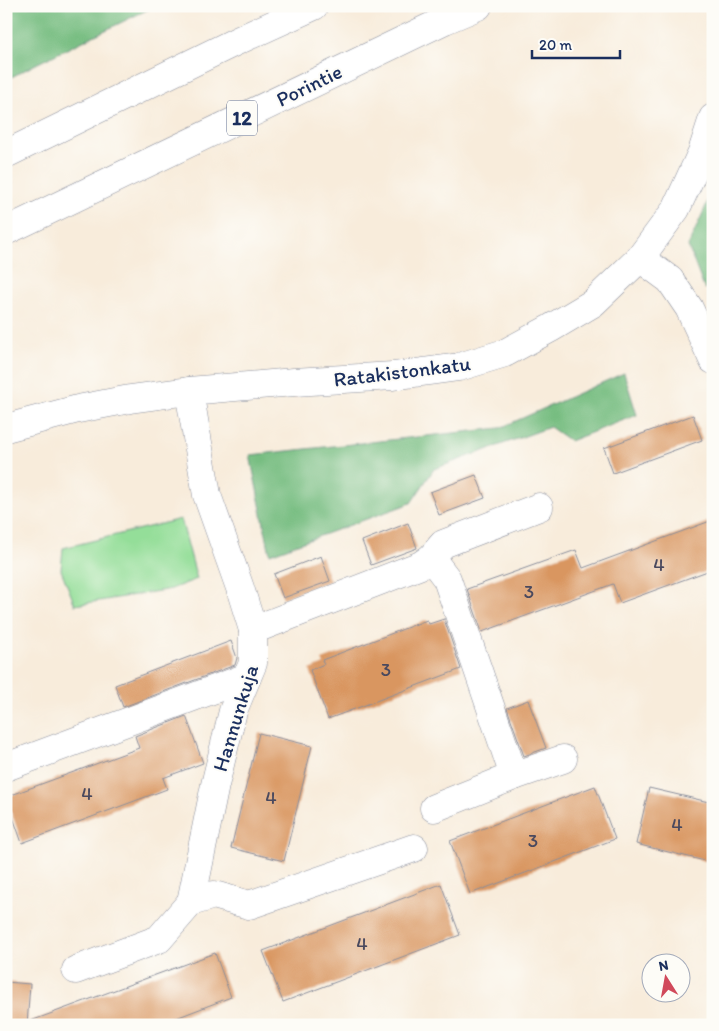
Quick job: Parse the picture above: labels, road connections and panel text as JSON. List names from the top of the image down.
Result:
{
  "streets": {
    "main road": [
      "Porintie",
      "12",
      "Ratakistonkatu",
      "Hannunkuja"
    ]
  },
  "crossings": [
    ["Ratakistonkatu", "Hannunkuja"]
  ],
  "house_numbers": [
    "4",
    "3",
    "3",
    "4",
    "4",
    "4",
    "3",
    "4"
  ],
  "scale_bar": "20 m",
  "north": "top"
}
